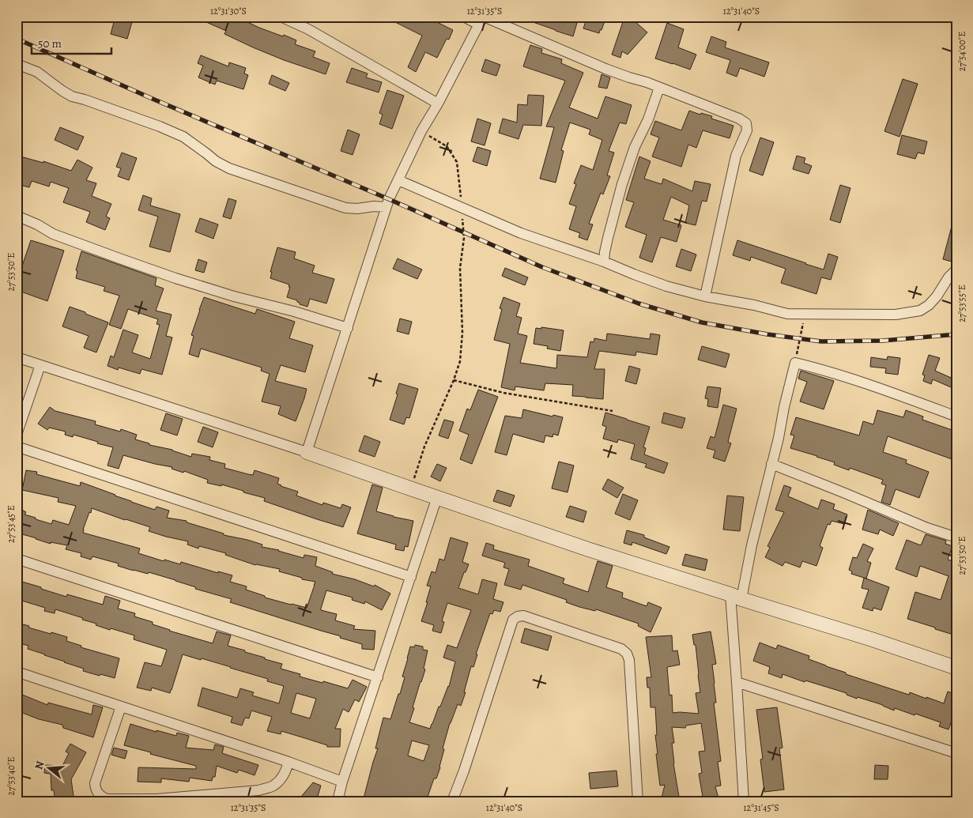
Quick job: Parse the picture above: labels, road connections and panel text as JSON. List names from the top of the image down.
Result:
{
  "scale_bar": "50 m",
  "north": "left",
  "coordinates": [
    "12°31'30\"S",
    "12°31'35\"S",
    "12°31'40\"S",
    "27°54'00\"E",
    "27°53'50\"E",
    "27°53'55\"E",
    "27°53'45\"E",
    "27°53'40\"E",
    "12°31'45\"S"
  ]
}
